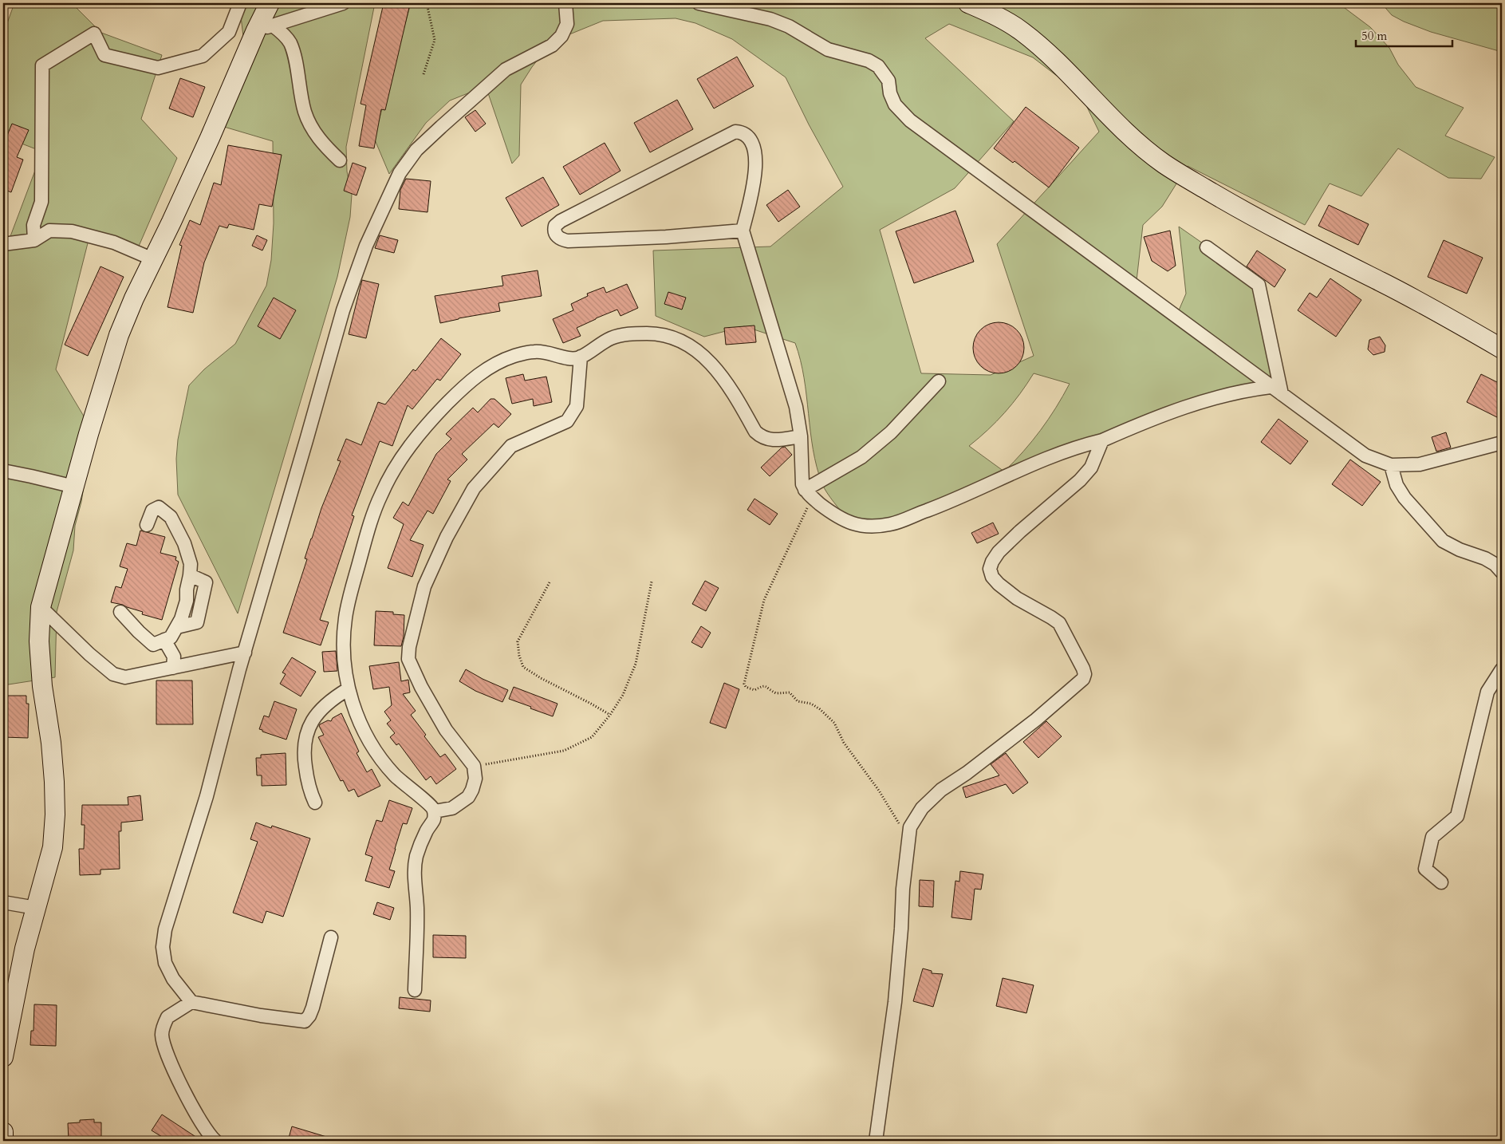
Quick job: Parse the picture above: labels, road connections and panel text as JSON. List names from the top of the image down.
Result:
{
  "scale_bar": "50 m"
}
